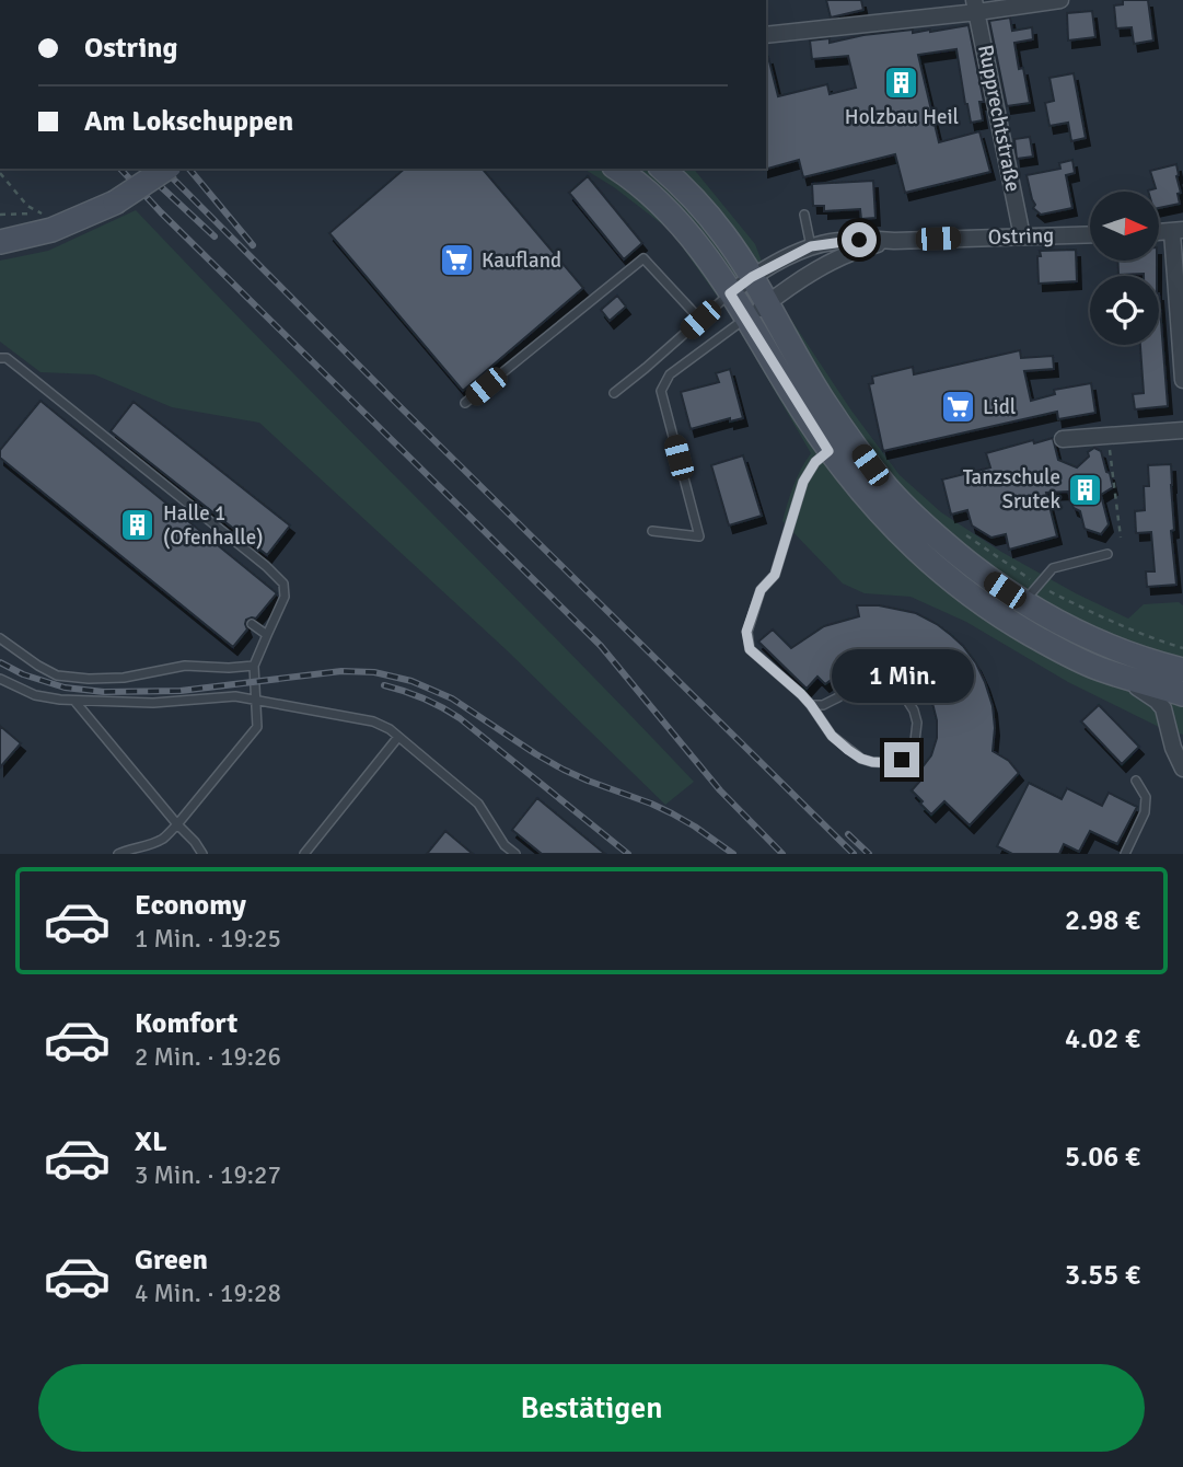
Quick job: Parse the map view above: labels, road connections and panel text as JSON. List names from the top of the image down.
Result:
{
  "streets": {
    "street": ["Rupprechtstraße", "Ostring"]
  },
  "crossings": [
    ["Rupprechtstraße", "Ostring"]
  ],
  "places": {
    "building": ["Holzbau Heil", "Tanzschule Srutek", "Halle 1 (Ofenhalle)"],
    "supermarket": ["Kaufland", "Lidl"]
  },
  "north": "right",
  "page": {
    "banner": ["Ostring", "Am Lokschuppen"],
    "bubble": "1 Min.",
    "list": [
      {
        "name": "Economy",
        "note": "1 Min. · 19:25",
        "value": "2.98 €"
      },
      {
        "name": "Komfort",
        "note": "2 Min. · 19:26",
        "value": "4.02 €"
      },
      {
        "name": "XL",
        "note": "3 Min. · 19:27",
        "value": "5.06 €"
      },
      {
        "name": "Green",
        "note": "4 Min. · 19:28",
        "value": "3.55 €"
      }
    ],
    "buttons": "Bestätigen"
  }
}
